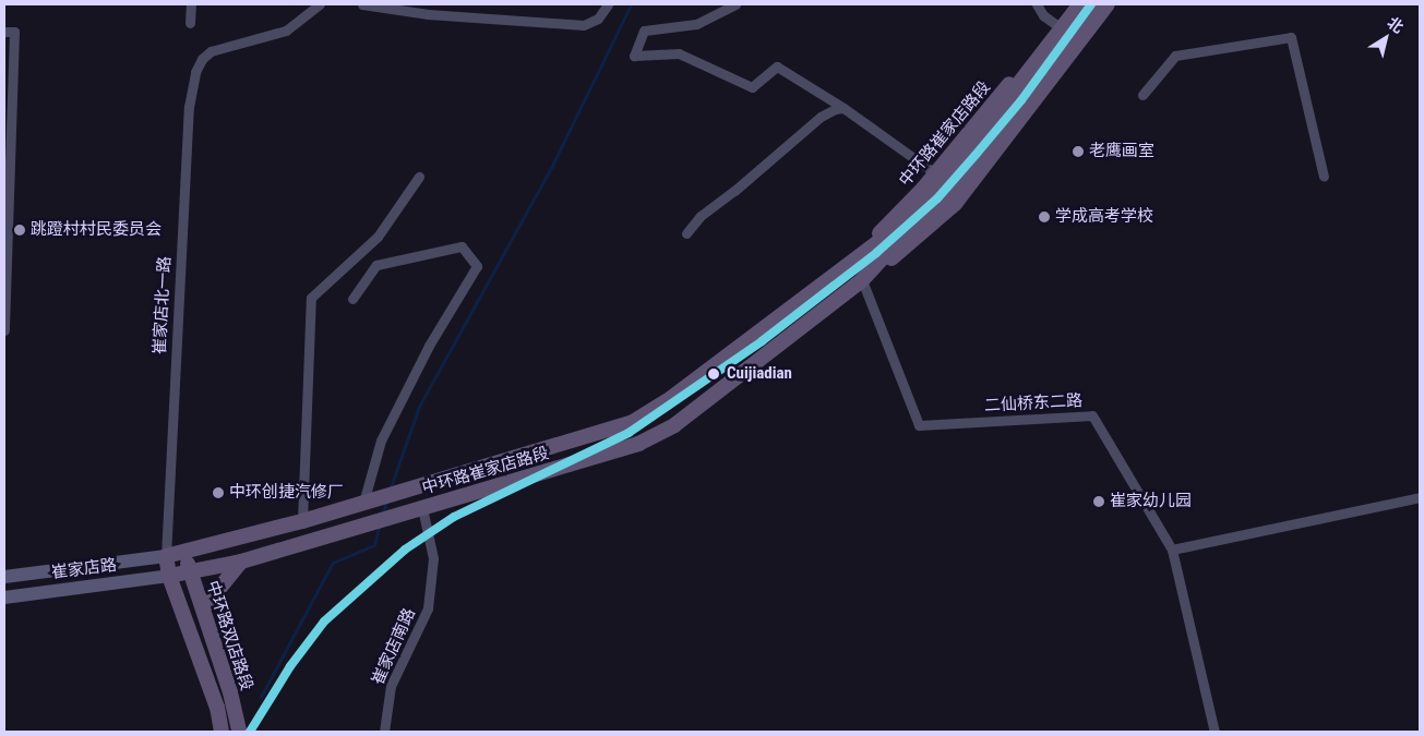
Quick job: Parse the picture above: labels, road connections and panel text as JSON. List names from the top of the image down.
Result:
{
  "streets": {
    "main road": ["中环路崔家店路段", "崔家店路", "中环路双店路段"],
    "street": ["崔家店北一路", "二仙桥东二路", "崔家店南路"]
  },
  "crossings": [
    ["中环路崔家店路段", "崔家店北一路"],
    ["中环路崔家店路段", "二仙桥东二路"],
    ["中环路崔家店路段", "崔家店路"],
    ["中环路崔家店路段", "中环路双店路段"],
    ["中环路崔家店路段", "崔家店南路"],
    ["崔家店北一路", "崔家店路"],
    ["崔家店北一路", "中环路双店路段"],
    ["崔家店路", "中环路双店路段"]
  ],
  "places": [
    "老鹰画室",
    "学成高考学校",
    "跳蹬村村民委员会",
    "Cuijiadian",
    "中环创捷汽修厂",
    "崔家幼儿园"
  ],
  "north": "top right"
}
